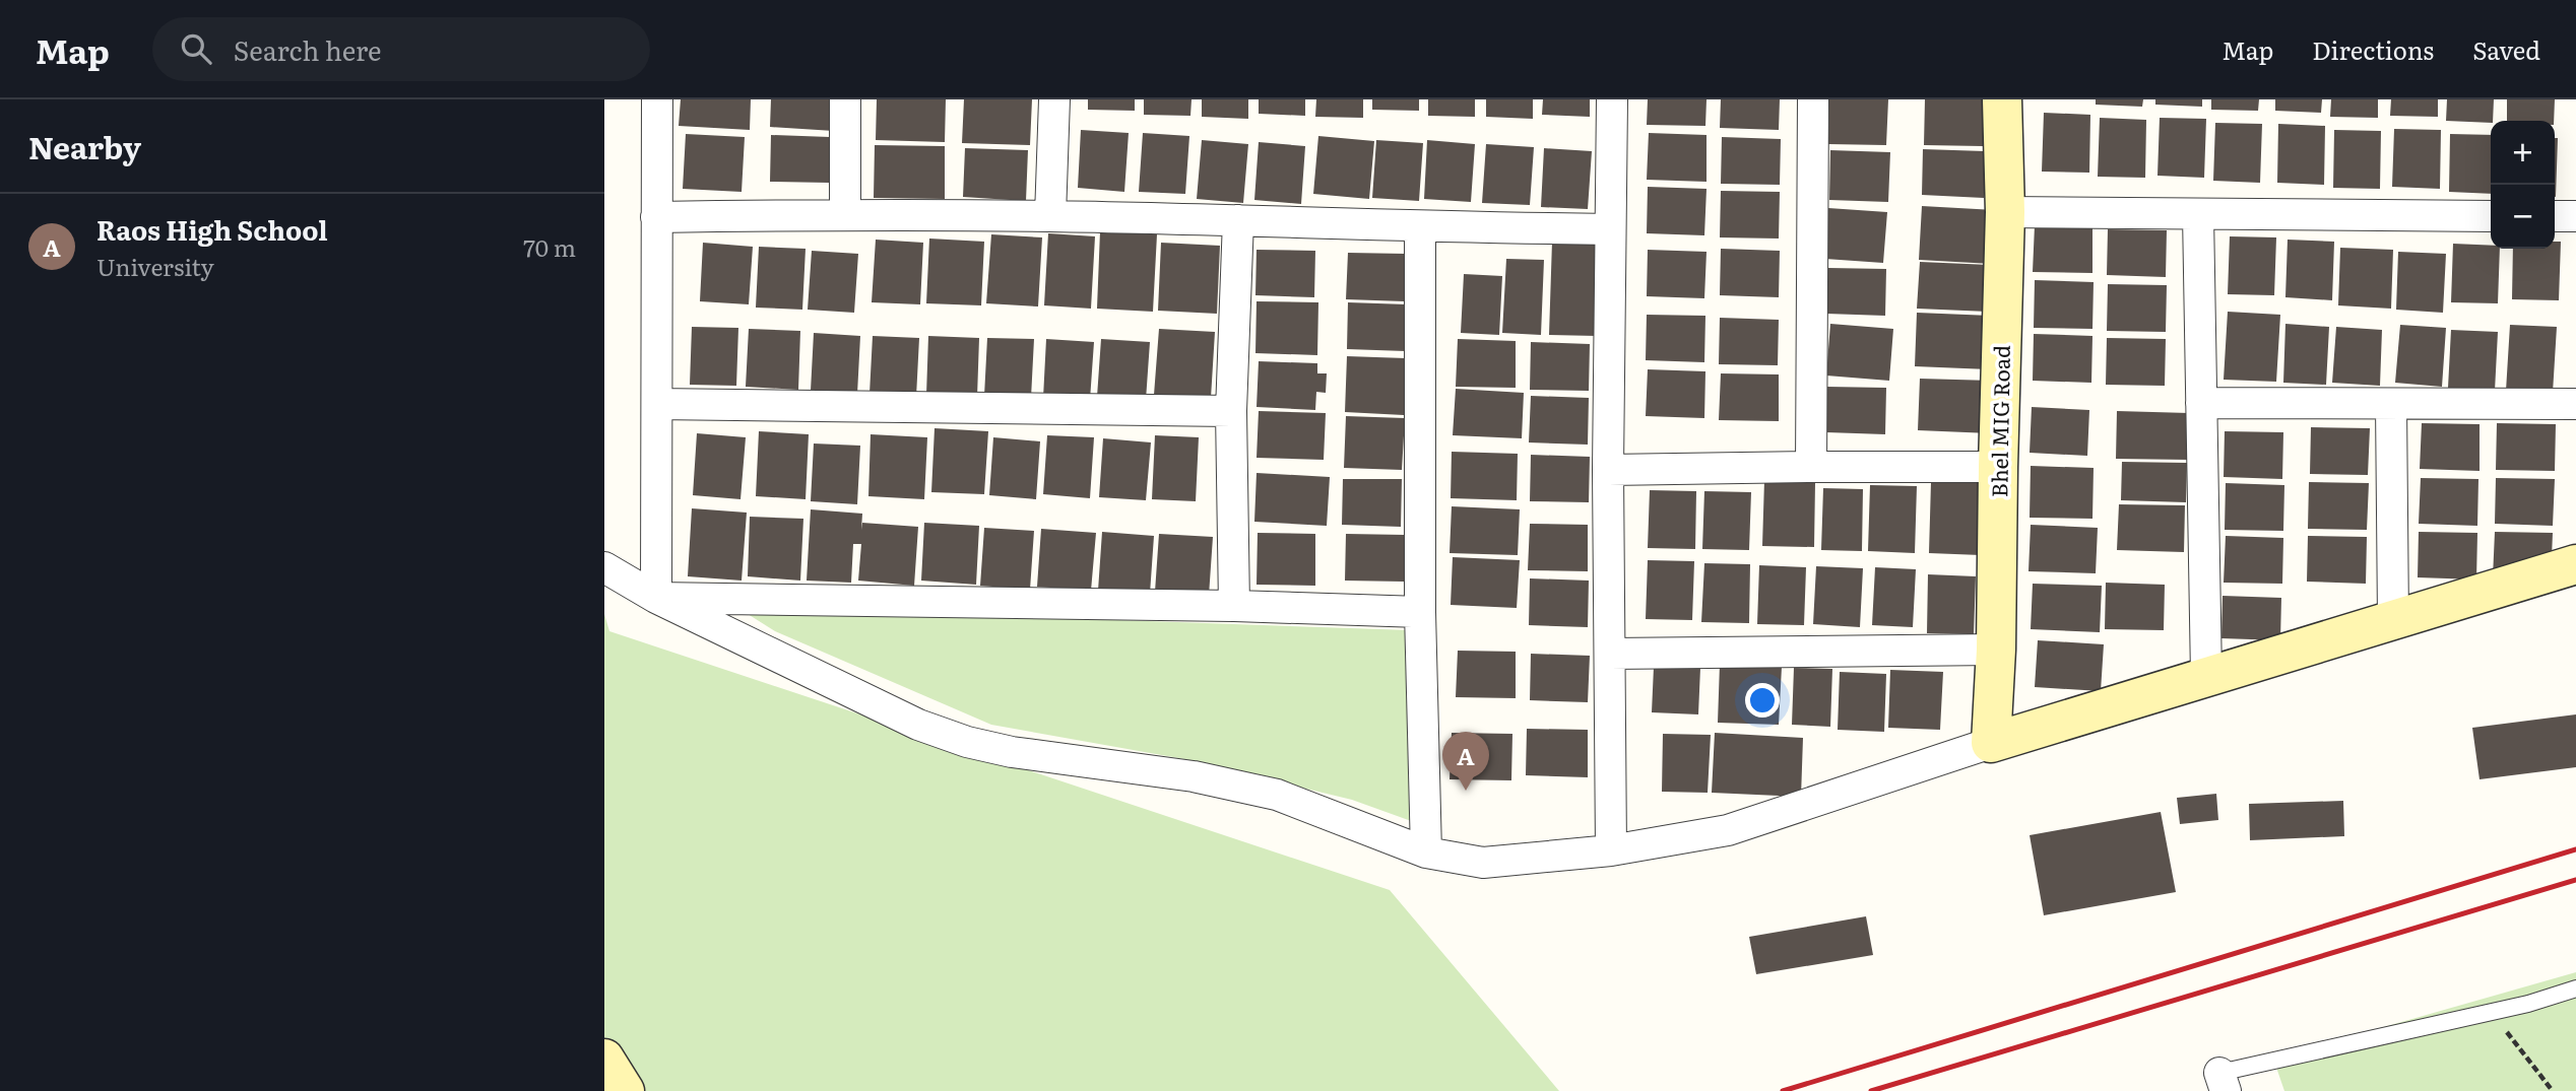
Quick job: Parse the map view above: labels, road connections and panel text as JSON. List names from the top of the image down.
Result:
{
  "streets": {
    "street": ["Bhel MIG Road"]
  },
  "page": {
    "header": "Map",
    "search": "Search here",
    "nav": ["Map", "Directions", "Saved"],
    "heading": "Nearby",
    "map_buttons": ["+", "−"],
    "list": [
      {
        "mark": "A",
        "name": "Raos High School",
        "note": "University",
        "value": "70 m"
      }
    ],
    "pins": "A"
  }
}
